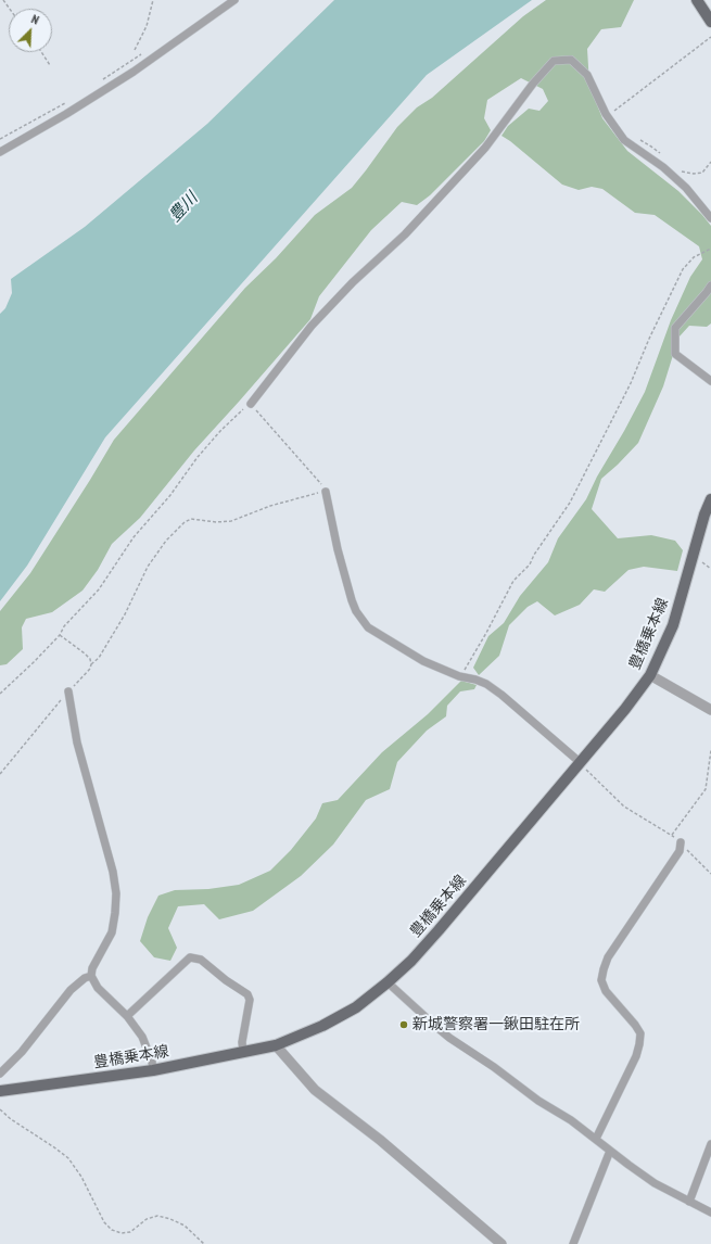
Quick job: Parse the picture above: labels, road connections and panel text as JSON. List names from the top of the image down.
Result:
{
  "streets": {
    "main road": ["豊橋乗本線"]
  },
  "water": ["豊川"],
  "places": ["新城警察署一鍬田駐在所"],
  "north": "top right"
}
